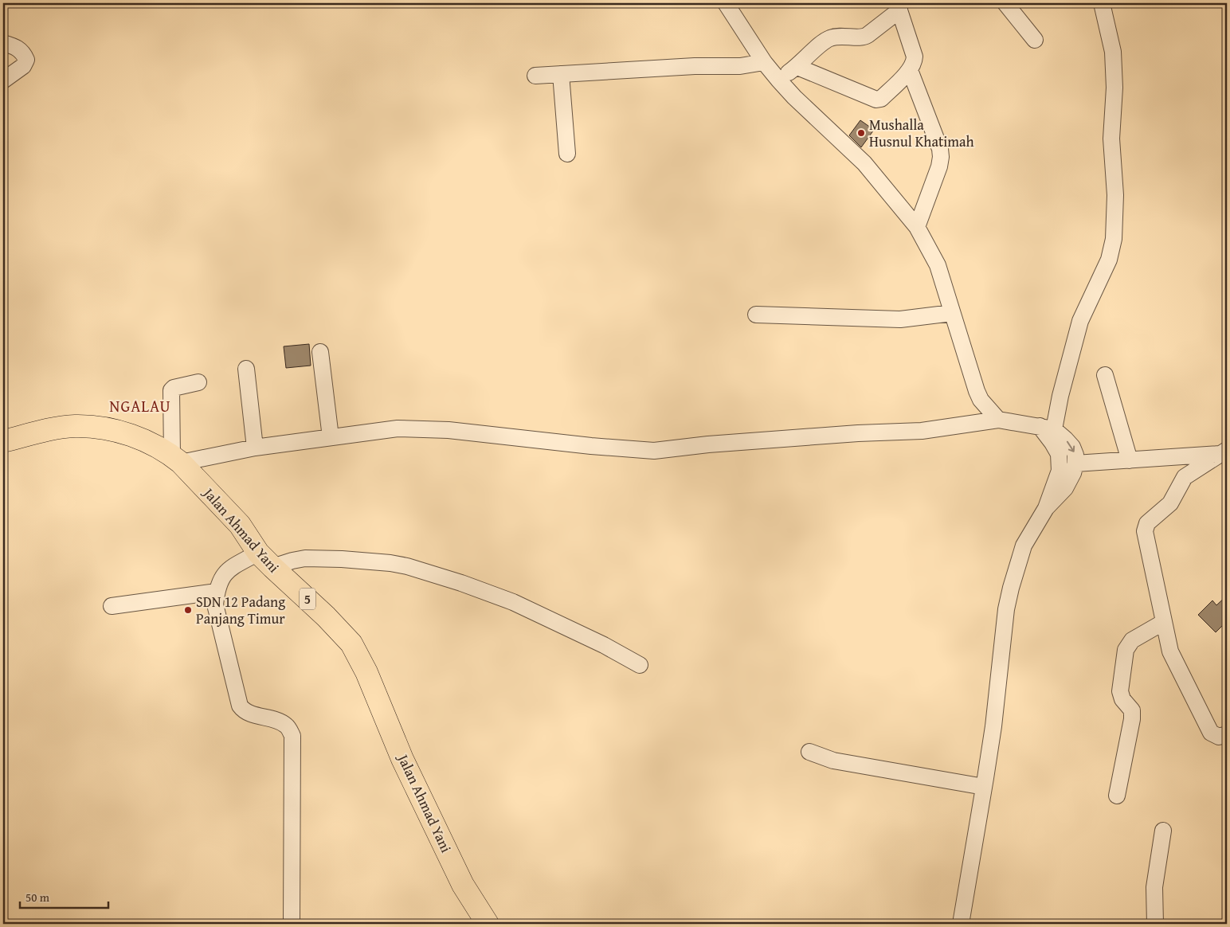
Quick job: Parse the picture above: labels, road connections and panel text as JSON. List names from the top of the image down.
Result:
{
  "streets": {
    "highway": ["Jalan Ahmad Yani", "5"]
  },
  "districts": ["NGALAU"],
  "places": ["Mushalla Husnul Khatimah", "SDN 12 Padang Panjang Timur"],
  "scale_bar": "50 m"
}
